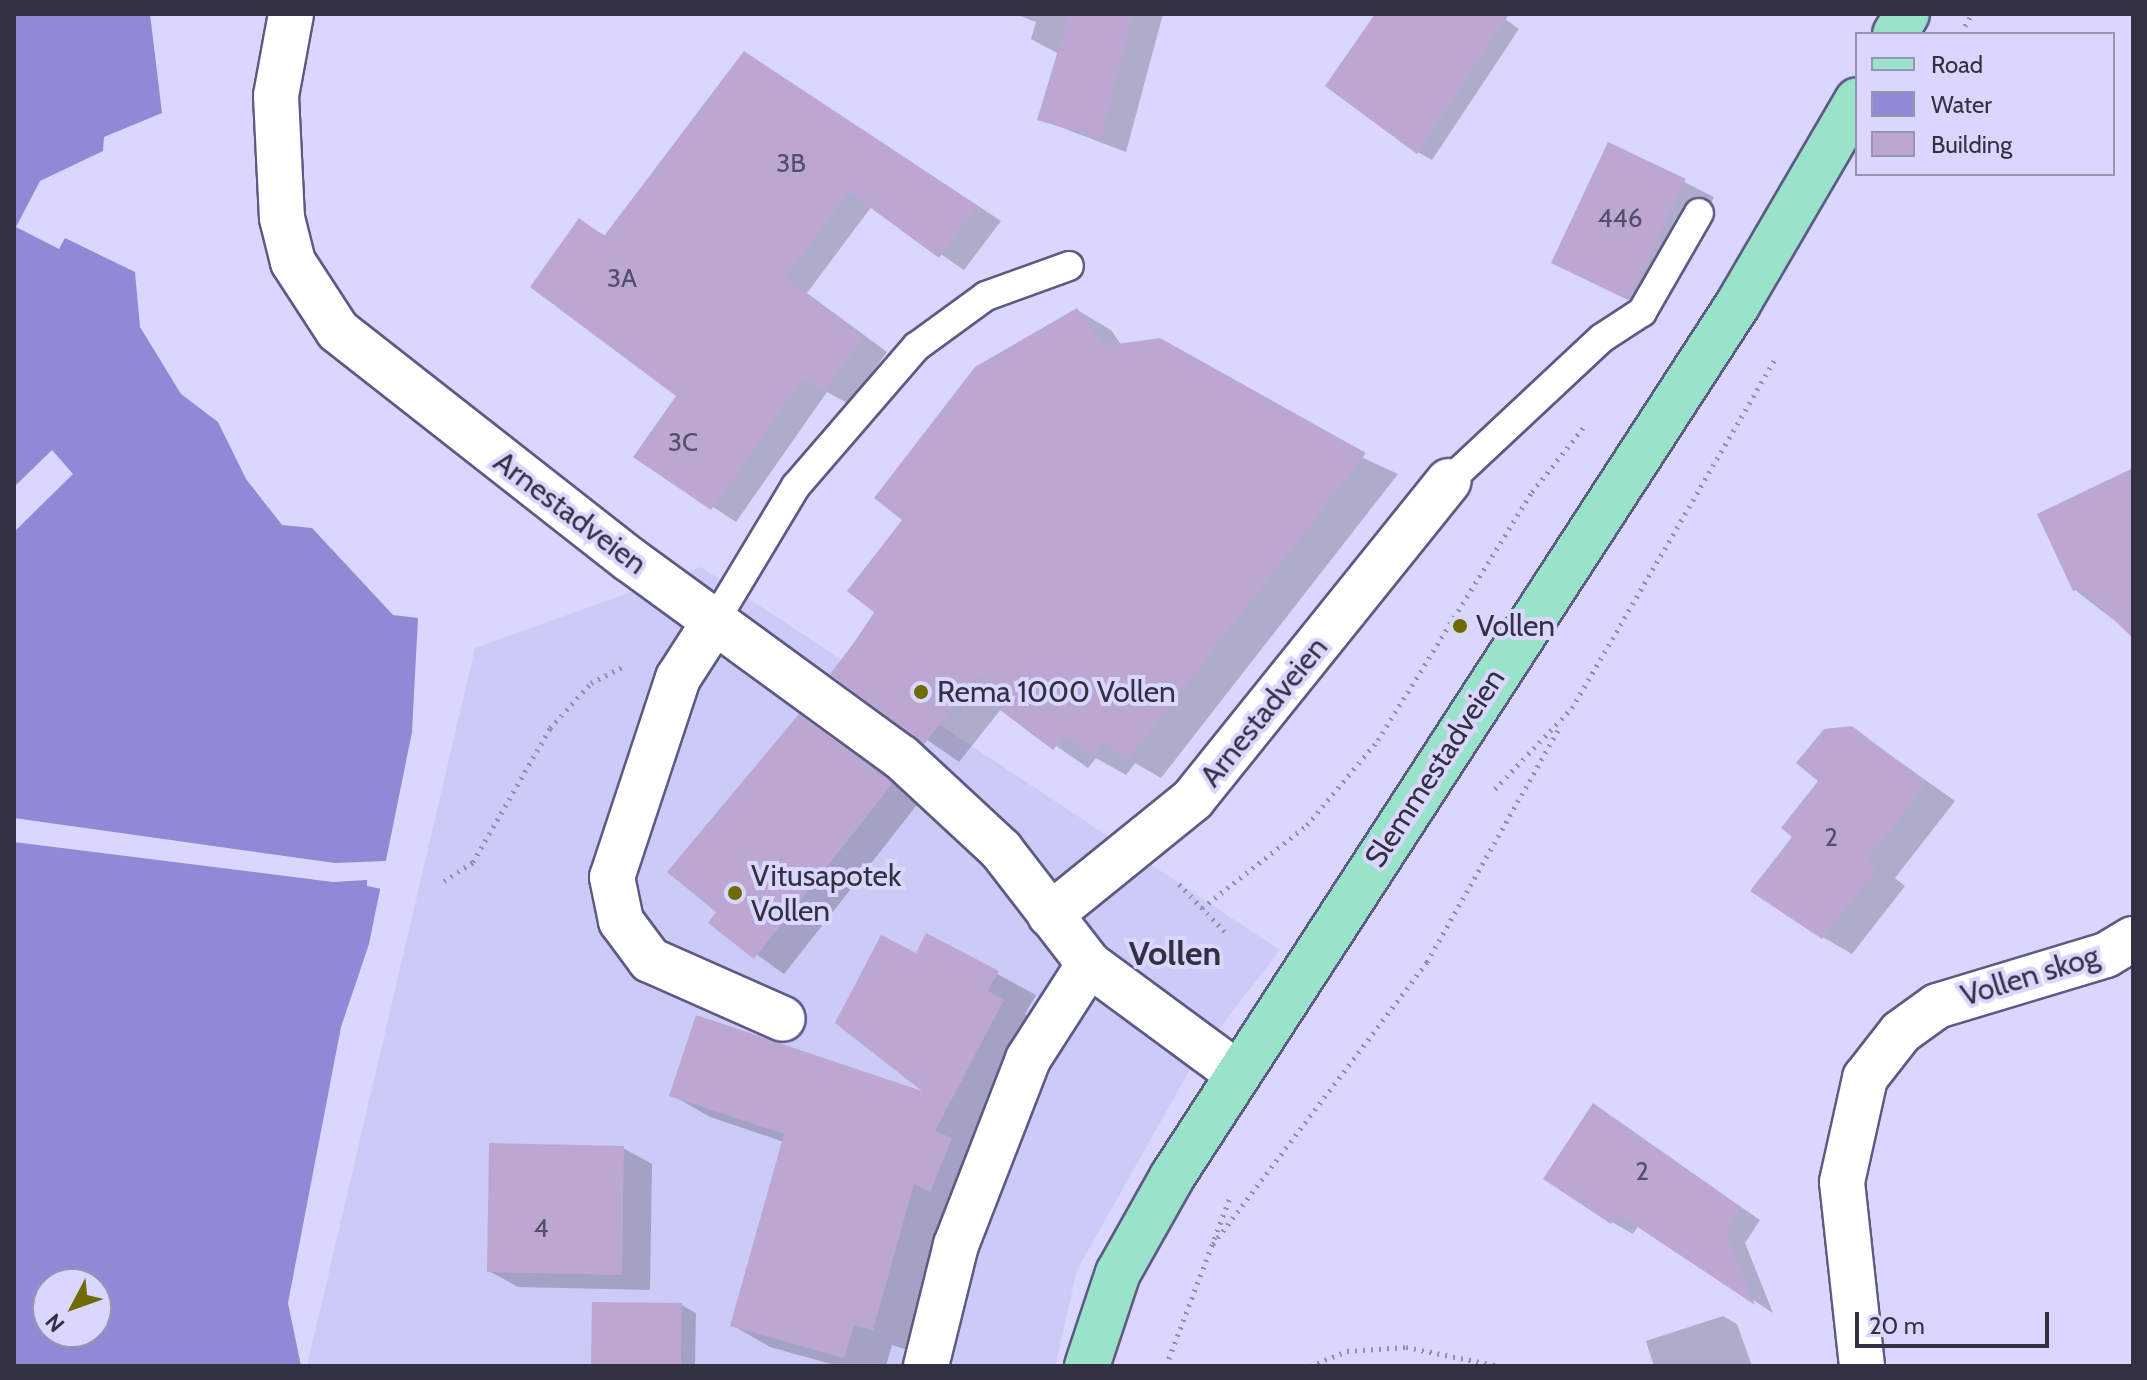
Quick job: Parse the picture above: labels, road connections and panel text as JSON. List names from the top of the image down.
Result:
{
  "streets": {
    "main road": ["Slemmestadveien"],
    "street": ["Arnestadveien", "Vollen skog"]
  },
  "crossings": [
    ["Arnestadveien", "Slemmestadveien"]
  ],
  "districts": ["Vollen"],
  "places": ["Vollen", "Rema 1000 Vollen", "Vitusapotek Vollen"],
  "house_numbers": [
    "3B",
    "446",
    "3A",
    "3C",
    "2",
    "2",
    "4"
  ],
  "legend": ["Road", "Water", "Building"],
  "scale_bar": "20 m",
  "north": "bottom left"
}
